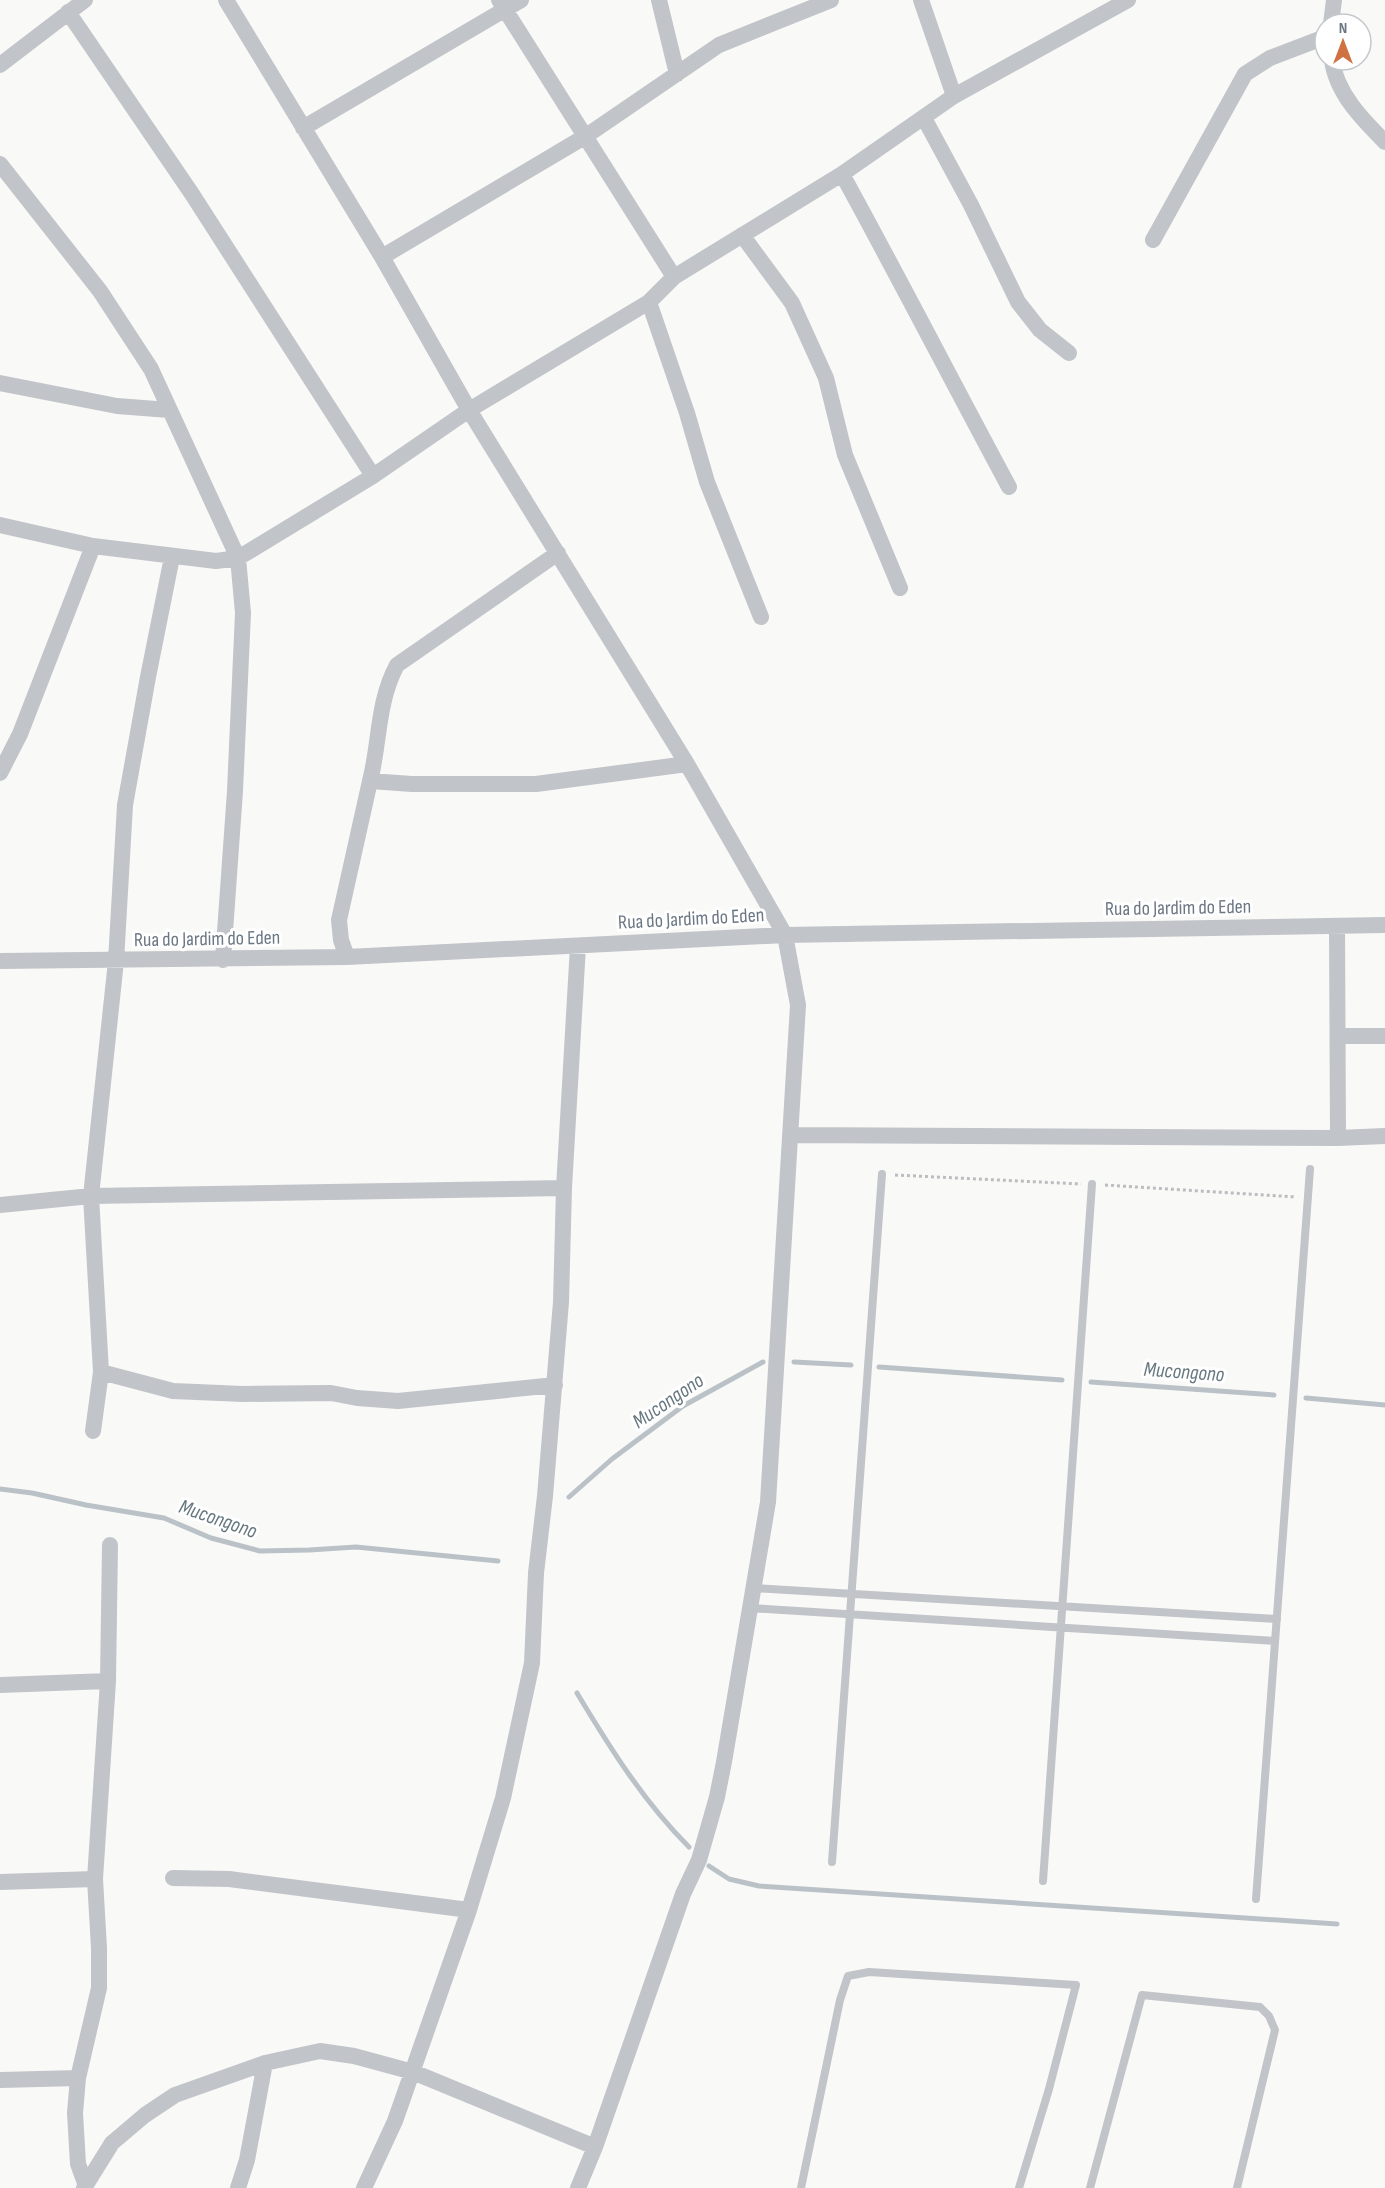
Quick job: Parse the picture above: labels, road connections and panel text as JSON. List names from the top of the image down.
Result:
{
  "streets": {
    "street": ["Rua do Jardim do Eden"]
  },
  "water": ["Mucongono"],
  "north": "top"
}
